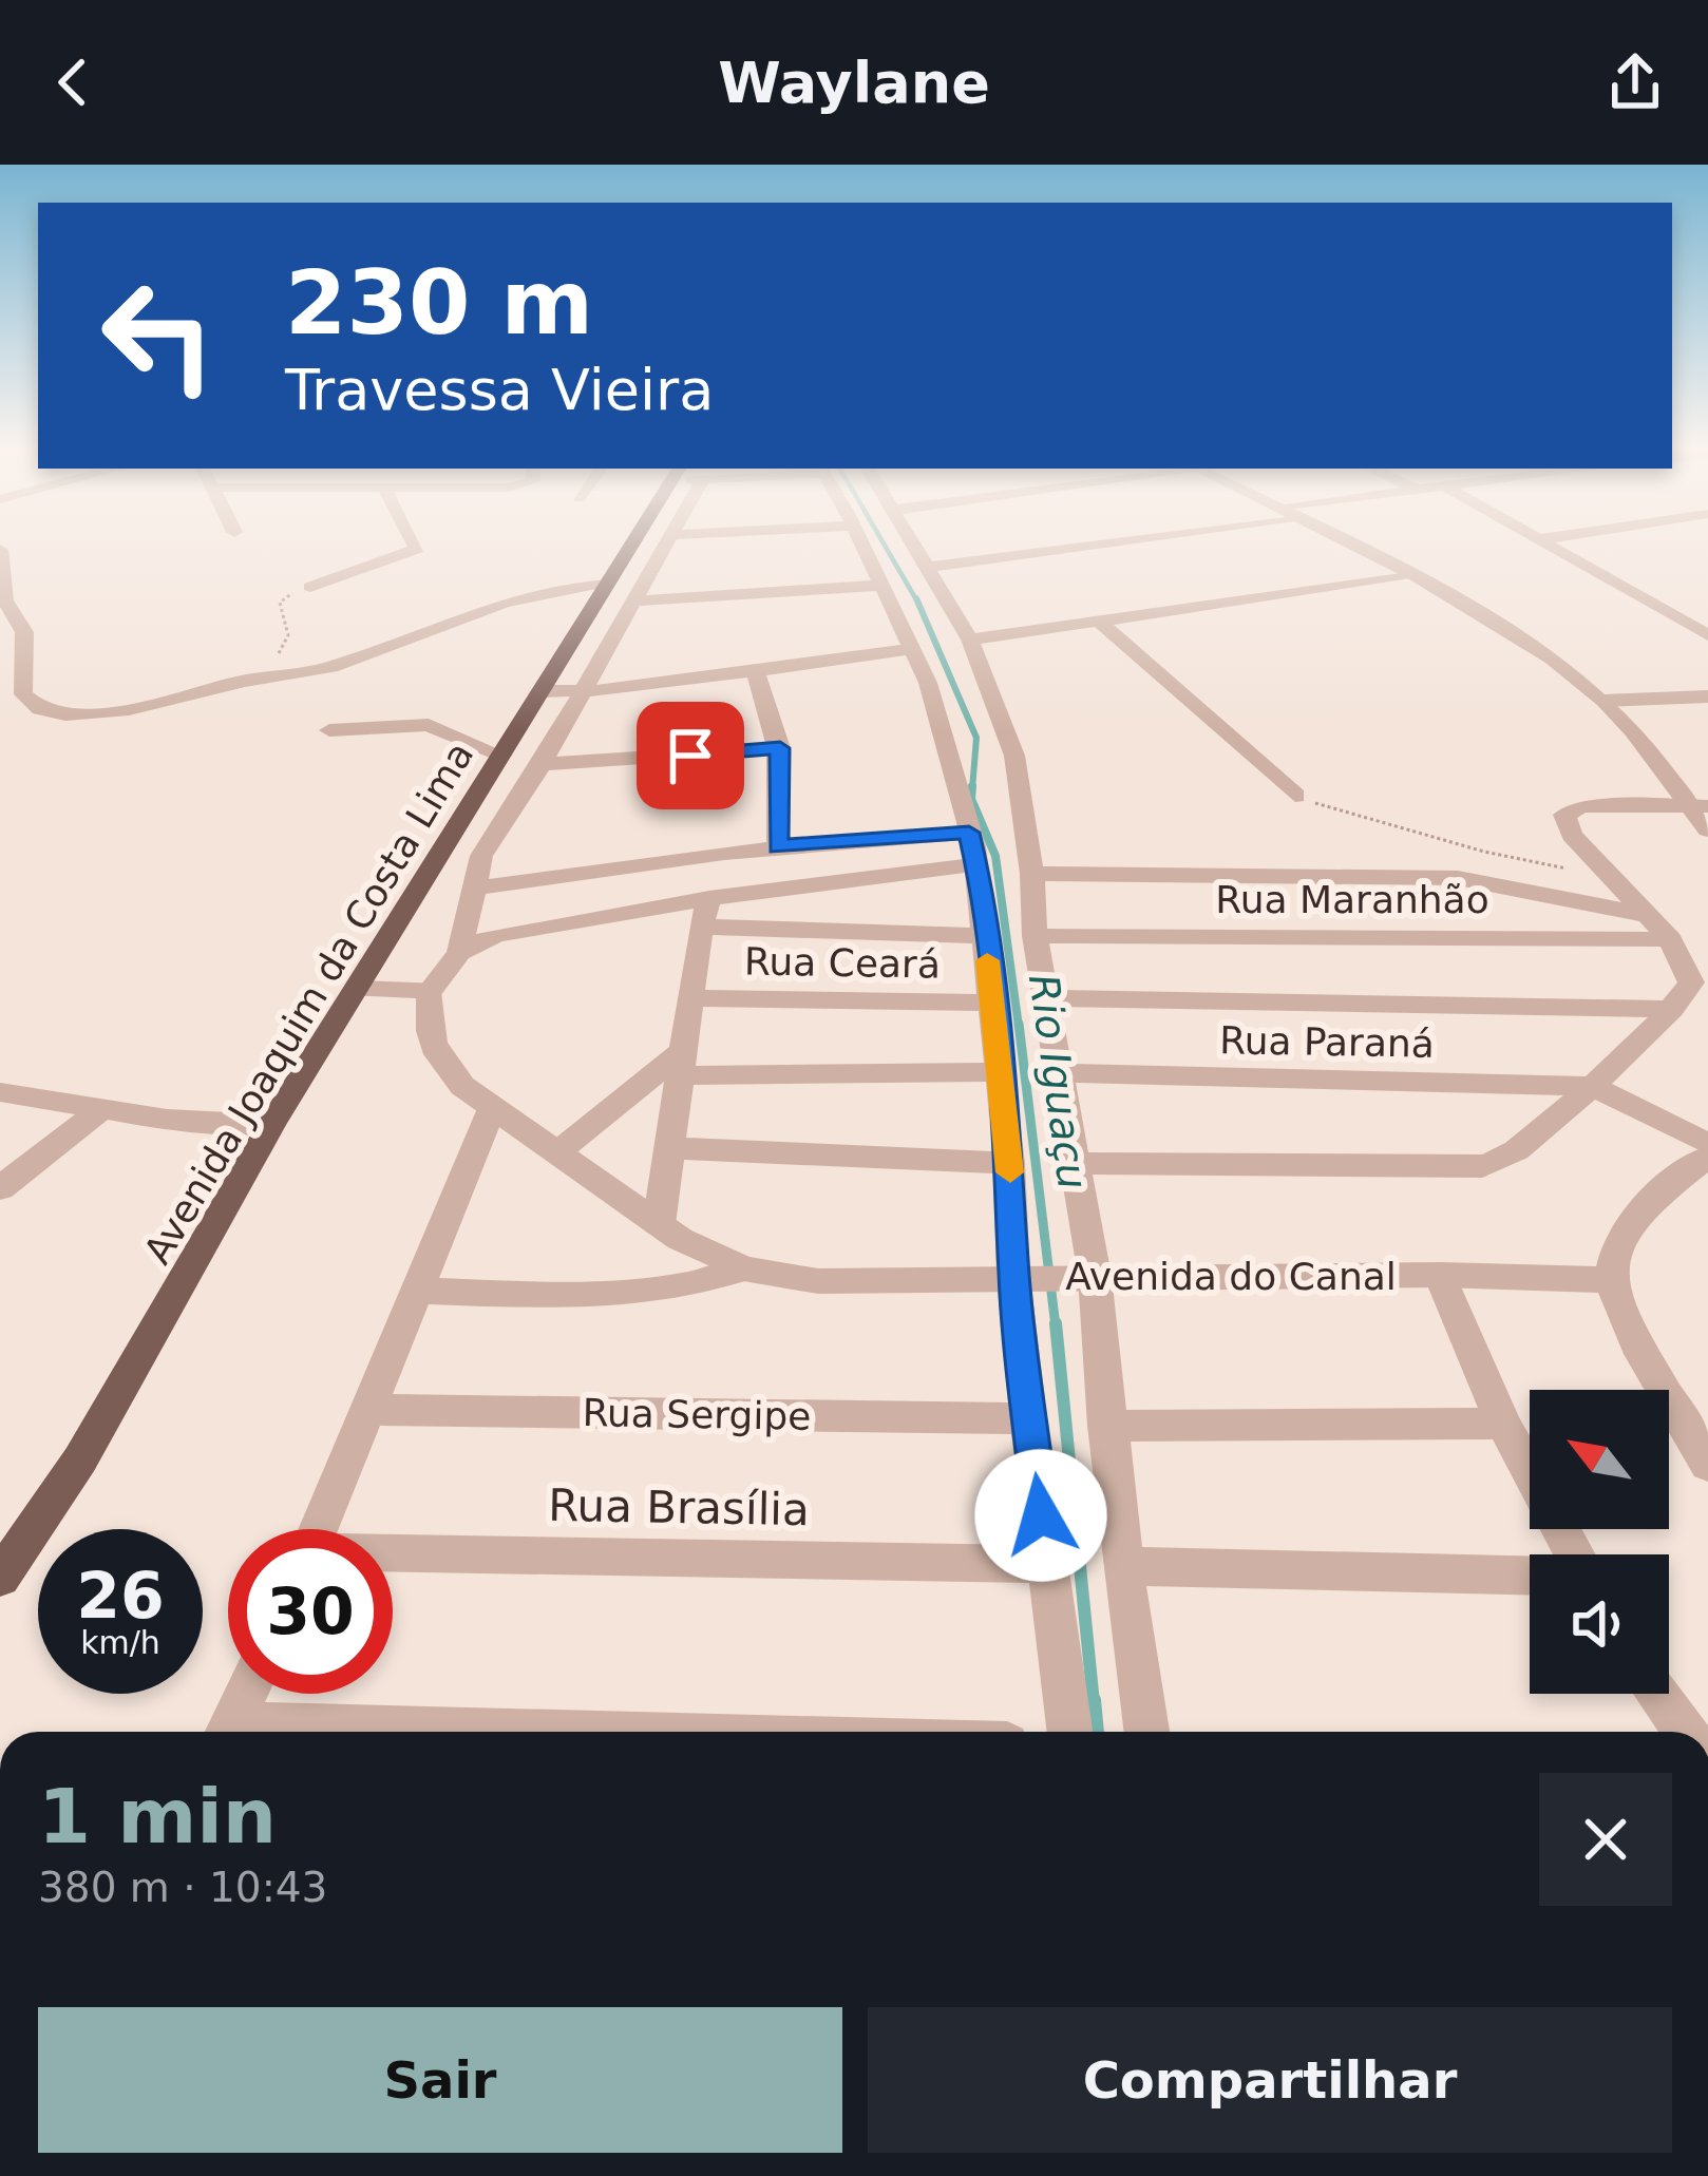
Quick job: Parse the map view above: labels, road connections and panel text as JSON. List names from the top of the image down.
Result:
{
  "streets": {
    "main road": ["Avenida Joaquim da Costa Lima"],
    "street": [
      "Rua Maranhão",
      "Rua Ceará",
      "Rua Paraná",
      "Avenida do Canal",
      "Rua Sergipe",
      "Rua Brasília"
    ]
  },
  "water": ["Rio Iguaçu"],
  "north": "top left",
  "page": {
    "header": "Waylane",
    "turn": ["230 m", "Travessa Vieira"],
    "speed": "26 km/h",
    "limit": "30",
    "heading": ["1 min", "380 m · 10:43"],
    "buttons": ["Sair", "Compartilhar"]
  }
}
